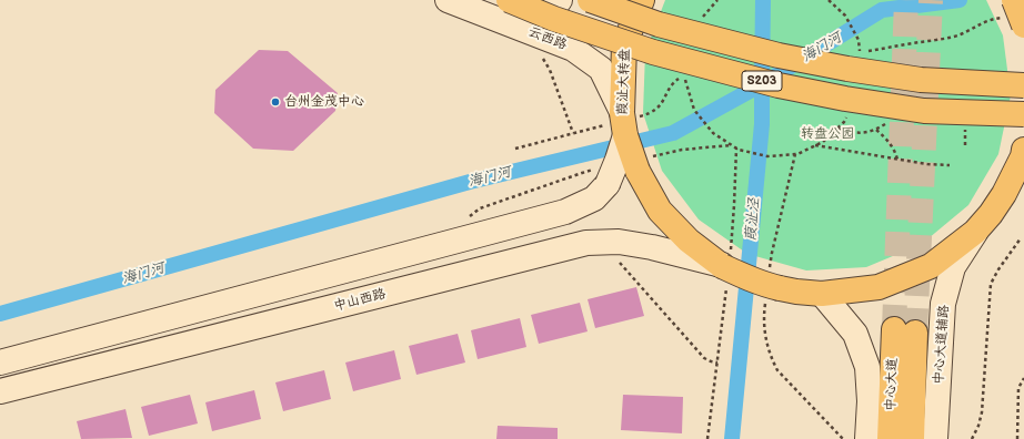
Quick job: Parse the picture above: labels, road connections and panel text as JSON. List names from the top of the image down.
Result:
{
  "streets": {
    "main road": [
      "云西路",
      "S203",
      "葭沚大转盘",
      "中山西路",
      "中心大道辅路",
      "中心大道"
    ]
  },
  "crossings": [
    ["云西路", "S203"],
    ["云西路", "葭沚大转盘"],
    ["葭沚大转盘", "中山西路"],
    ["葭沚大转盘", "中心大道辅路"]
  ],
  "water": ["海门河", "葭沚泾"],
  "parks": ["转盘公园"],
  "places": ["台州金茂中心"]
}
